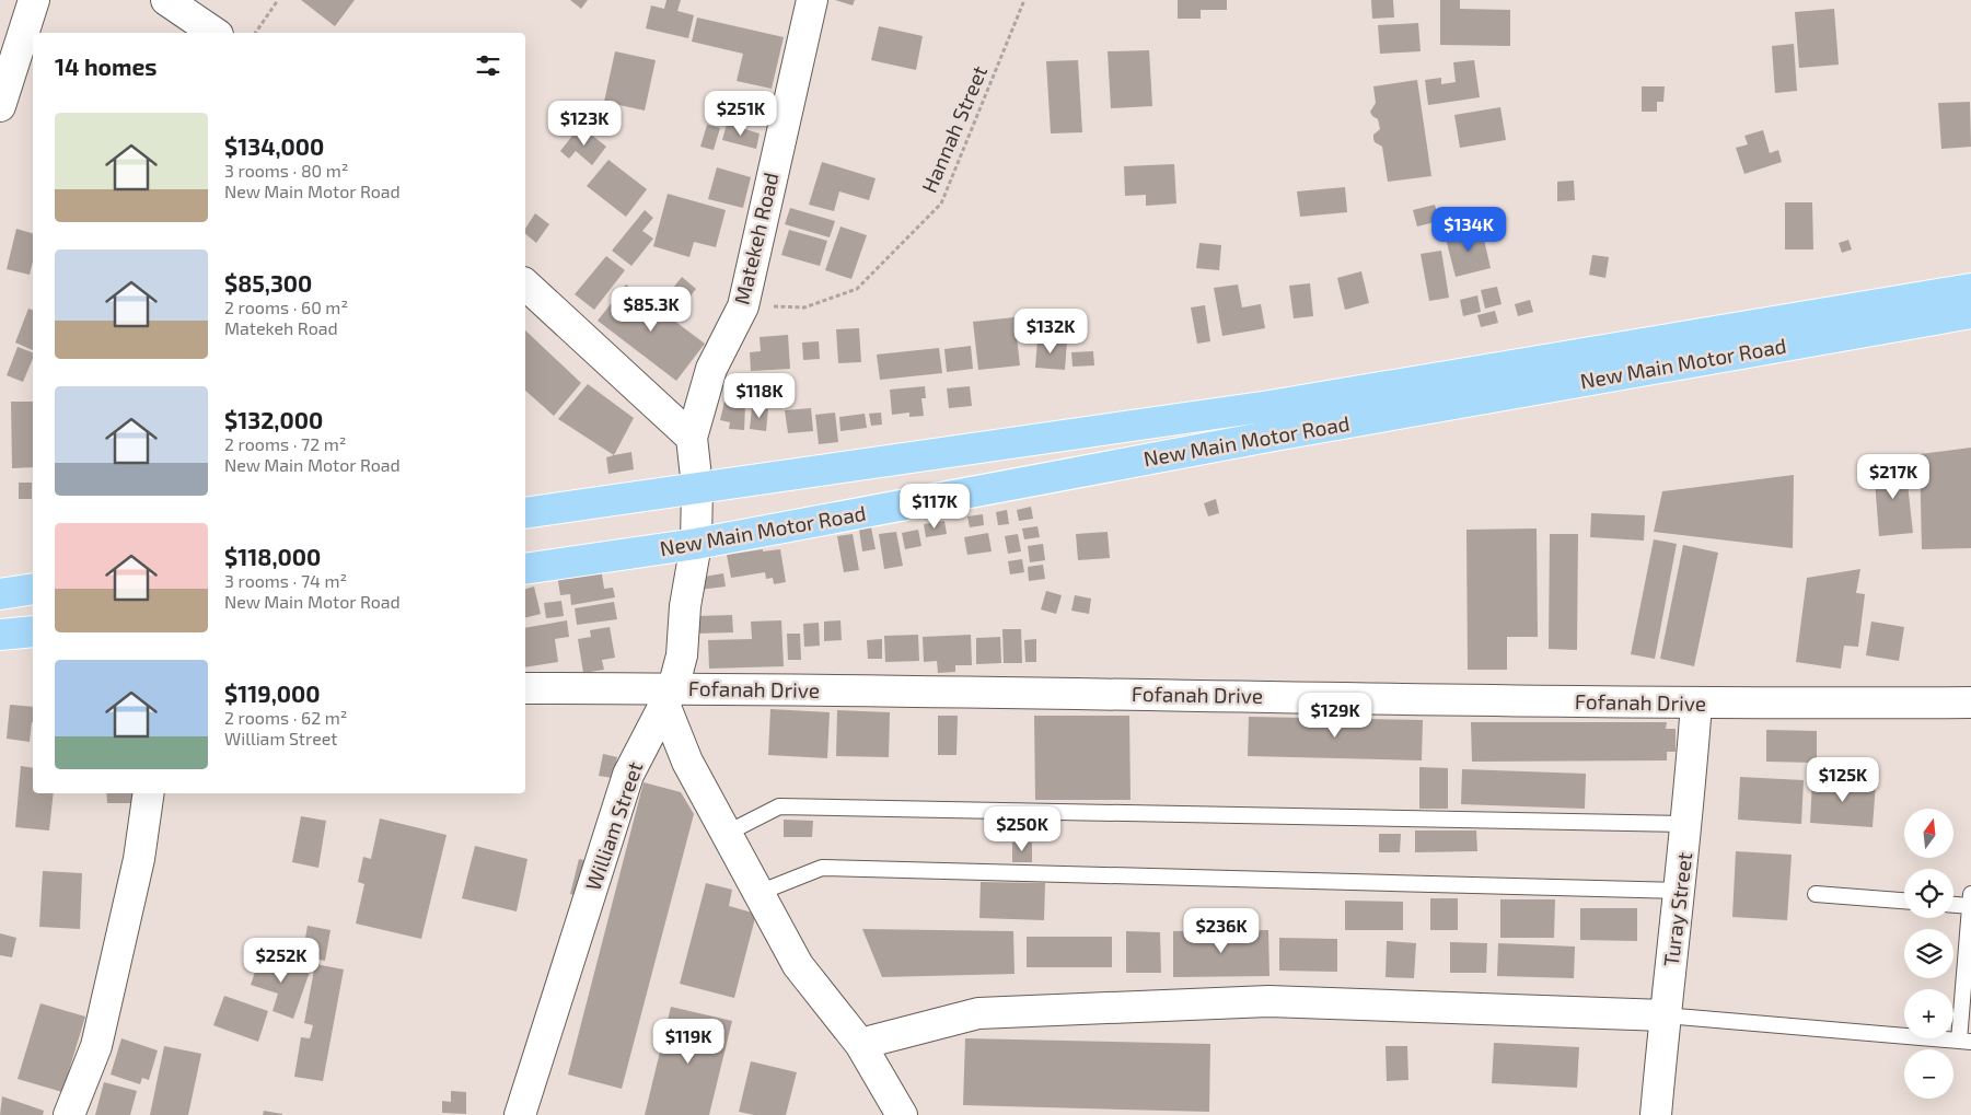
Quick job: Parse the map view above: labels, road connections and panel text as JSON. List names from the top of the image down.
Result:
{
  "streets": {
    "highway": ["New Main Motor Road"],
    "street": [
      "Matekeh Road",
      "Fofanah Drive",
      "William Street",
      "Turay Street"
    ],
    "path": ["Hannah Street"]
  },
  "crossings": [
    ["Hannah Street", "Matekeh Road"],
    ["Matekeh Road", "William Street"],
    ["New Main Motor Road", "William Street"],
    ["Fofanah Drive", "William Street"],
    ["Fofanah Drive", "Turay Street"]
  ],
  "north": "top",
  "page": {
    "heading": "14 homes",
    "price": [
      "$251K",
      "$123K",
      "$134K",
      "$85.3K",
      "$132K",
      "$118K",
      "$217K",
      "$117K",
      "$129K",
      "$125K",
      "$250K",
      "$236K",
      "$252K",
      "$119K"
    ],
    "list": [
      {
        "name": "$134,000",
        "note": "3 rooms · 80 m² · New Main Motor Road"
      },
      {
        "name": "$85,300",
        "note": "2 rooms · 60 m² · Matekeh Road"
      },
      {
        "name": "$132,000",
        "note": "2 rooms · 72 m² · New Main Motor Road"
      },
      {
        "name": "$118,000",
        "note": "3 rooms · 74 m² · New Main Motor Road"
      },
      {
        "name": "$119,000",
        "note": "2 rooms · 62 m² · William Street"
      }
    ],
    "map_buttons": ["+", "−"]
  }
}
